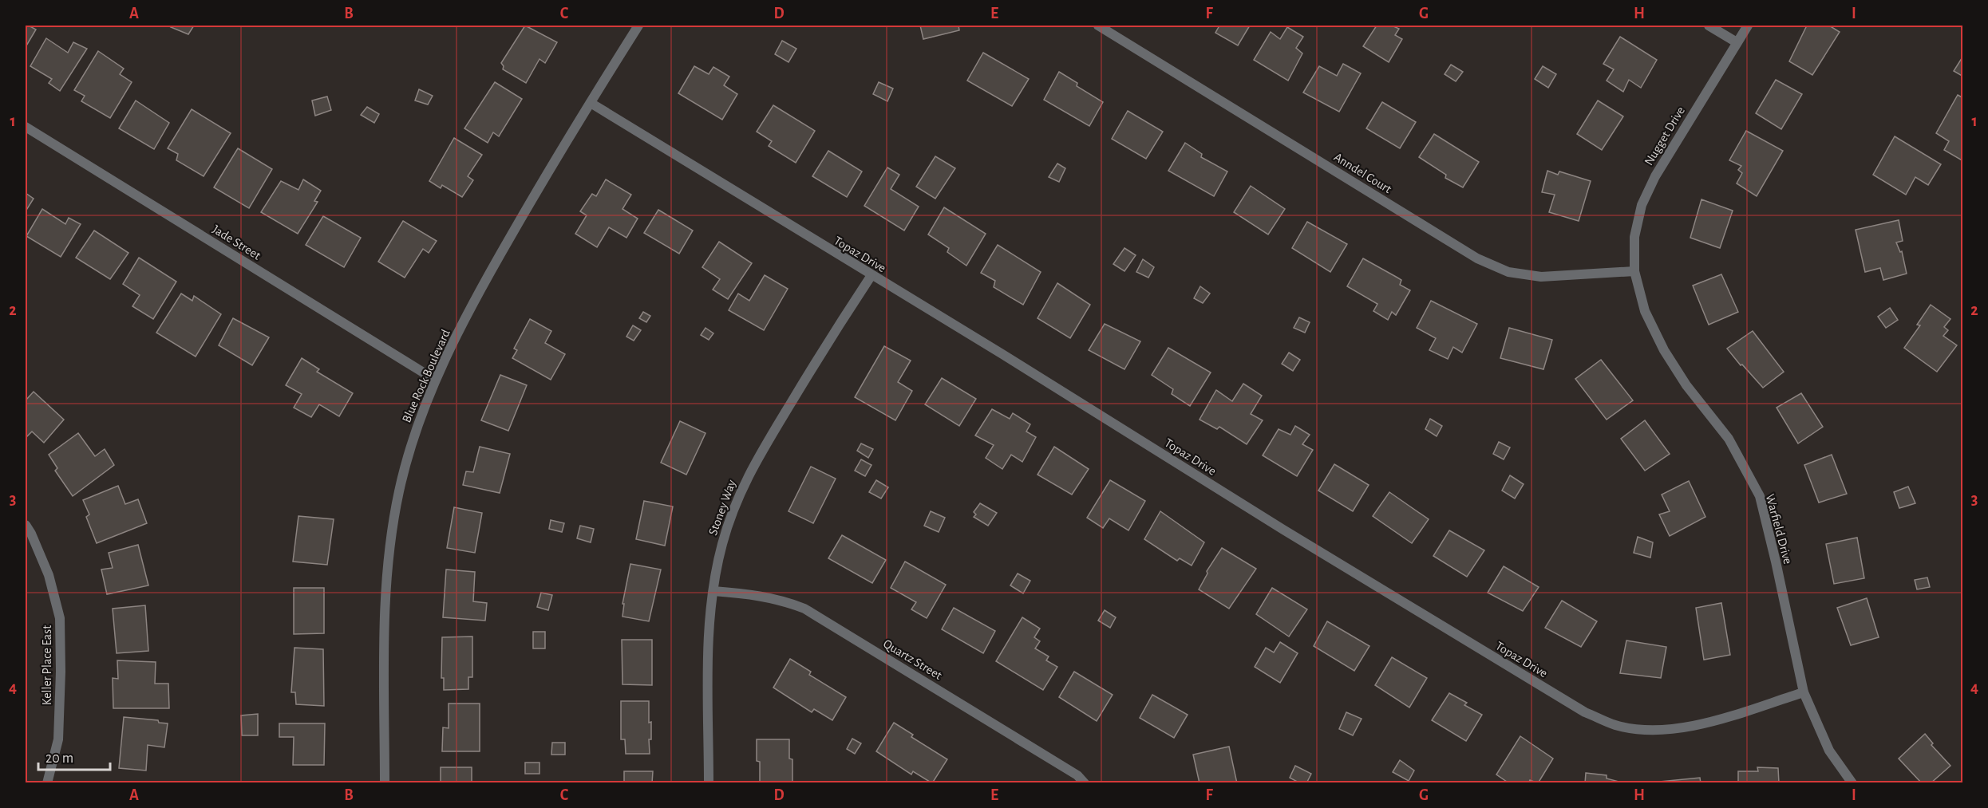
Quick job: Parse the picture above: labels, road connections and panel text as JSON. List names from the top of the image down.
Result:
{
  "streets": {
    "street": [
      "Nugget Drive",
      "Anndel Court",
      "Jade Street",
      "Topaz Drive",
      "Blue Rock Boulevard",
      "Stoney Way",
      "Warfield Drive",
      "Quartz Street",
      "Keller Place East"
    ]
  },
  "crossings": [
    ["Nugget Drive", "Anndel Court"],
    ["Nugget Drive", "Warfield Drive"],
    ["Anndel Court", "Warfield Drive"],
    ["Jade Street", "Blue Rock Boulevard"],
    ["Topaz Drive", "Blue Rock Boulevard"],
    ["Topaz Drive", "Stoney Way"],
    ["Topaz Drive", "Warfield Drive"],
    ["Stoney Way", "Quartz Street"]
  ],
  "scale_bar": "20 m",
  "grid": {
    "columns": [
      "A",
      "B",
      "C",
      "D",
      "E",
      "F",
      "G",
      "H",
      "I"
    ],
    "rows": [
      "1",
      "2",
      "3",
      "4"
    ]
  }
}
